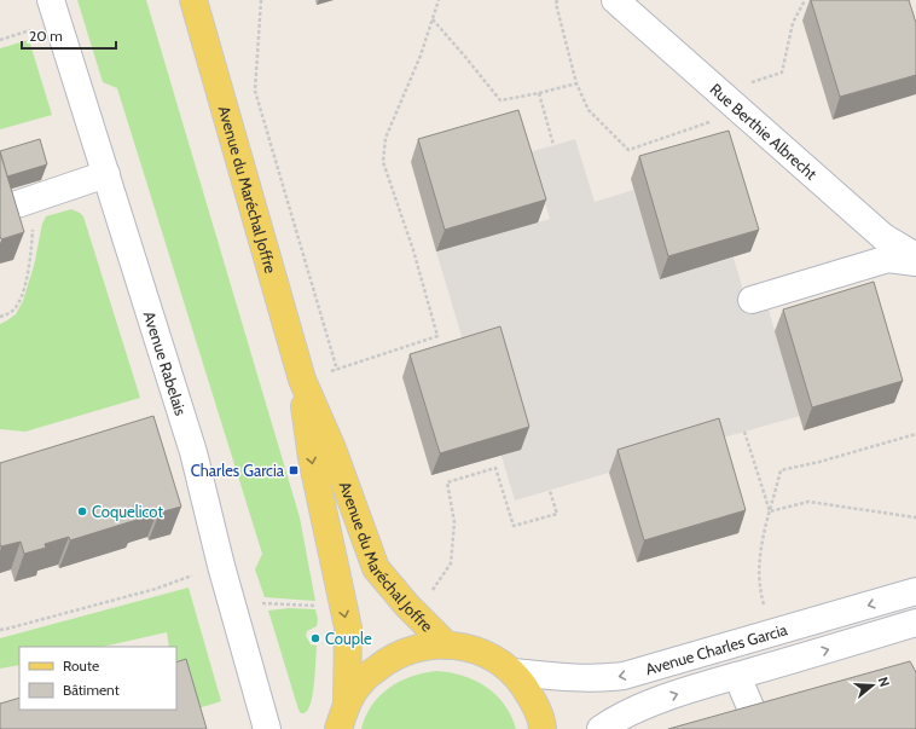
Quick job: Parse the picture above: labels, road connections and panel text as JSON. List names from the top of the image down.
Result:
{
  "streets": {
    "main road": ["Avenue du Maréchal Joffre"],
    "street": ["Rue Berthie Albrecht", "Avenue Rabelais", "Avenue Charles Garcia"]
  },
  "places": {
    "transit": ["Charles Garcia"],
    "other": ["Coquelicot", "Couple"]
  },
  "legend": ["Route", "Bâtiment"],
  "scale_bar": "20 m",
  "north": "right"
}
